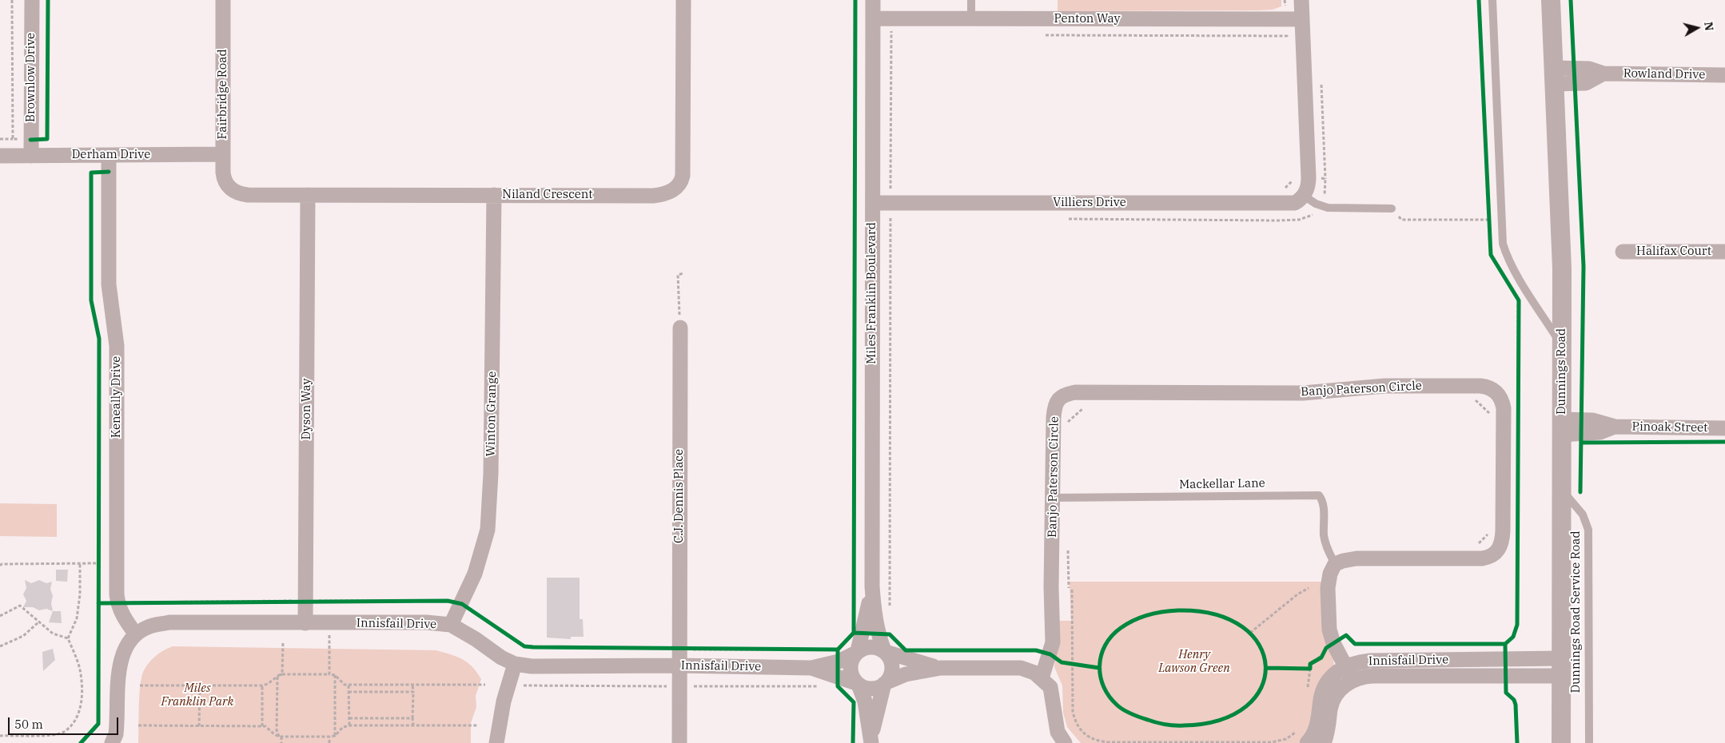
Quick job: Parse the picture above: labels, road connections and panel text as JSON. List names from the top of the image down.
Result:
{
  "streets": {
    "street": [
      "Penton Way",
      "Rowland Drive",
      "Brownlow Drive",
      "Fairbridge Road",
      "Derham Drive",
      "Niland Crescent",
      "Villiers Drive",
      "Halifax Court",
      "Miles Franklin Boulevard",
      "Dunnings Road",
      "Banjo Paterson Circle",
      "Keneally Drive",
      "Dyson Way",
      "Winton Grange",
      "Pinoak Street",
      "C.J. Dennis Place",
      "Innisfail Drive"
    ],
    "lane": ["Mackellar Lane", "Dunnings Road Service Road"]
  },
  "crossings": [
    ["Penton Way", "Miles Franklin Boulevard"],
    ["Rowland Drive", "Dunnings Road"],
    ["Brownlow Drive", "Derham Drive"],
    ["Fairbridge Road", "Derham Drive"],
    ["Fairbridge Road", "Niland Crescent"],
    ["Derham Drive", "Keneally Drive"],
    ["Niland Crescent", "Dyson Way"],
    ["Niland Crescent", "Winton Grange"],
    ["Villiers Drive", "Miles Franklin Boulevard"],
    ["Miles Franklin Boulevard", "Innisfail Drive"],
    ["Dunnings Road", "Pinoak Street"],
    ["Dunnings Road", "Dunnings Road Service Road"],
    ["Dunnings Road", "Innisfail Drive"],
    ["Banjo Paterson Circle", "Mackellar Lane"],
    ["Keneally Drive", "Innisfail Drive"],
    ["Dyson Way", "Innisfail Drive"],
    ["Winton Grange", "Innisfail Drive"],
    ["C.J. Dennis Place", "Innisfail Drive"]
  ],
  "parks": ["Henry Lawson Green", "Miles Franklin Park"],
  "scale_bar": "50 m",
  "north": "right"
}
